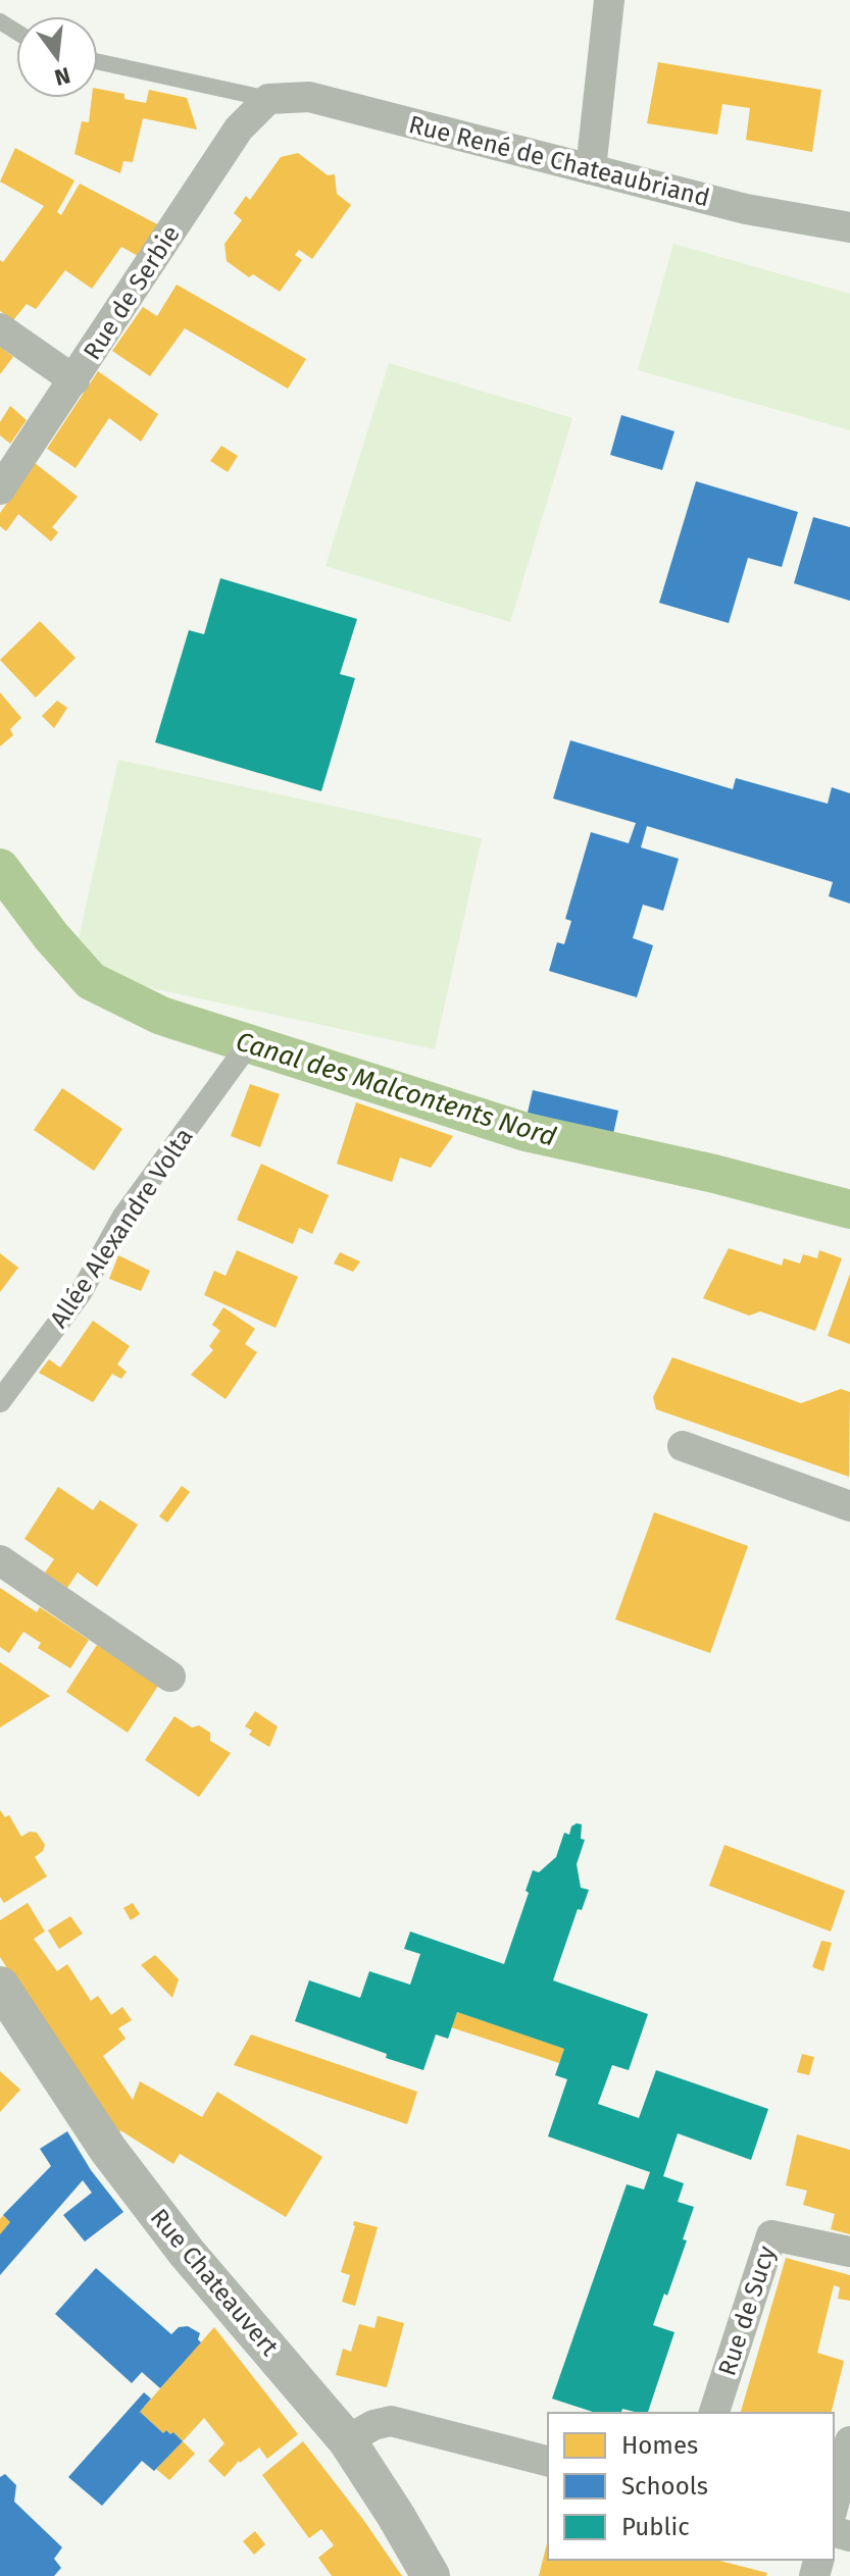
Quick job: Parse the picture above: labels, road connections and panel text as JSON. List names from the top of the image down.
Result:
{
  "streets": {
    "street": [
      "Rue René de Chateaubriand",
      "Rue de Serbie",
      "Allée Alexandre Volta",
      "Rue Chateauvert",
      "Rue de Sucy"
    ]
  },
  "crossings": [
    ["Rue René de Chateaubriand", "Rue de Serbie"]
  ],
  "water": ["Canal des Malcontents Nord"],
  "legend": ["Homes", "Schools", "Public"],
  "north": "bottom"
}
